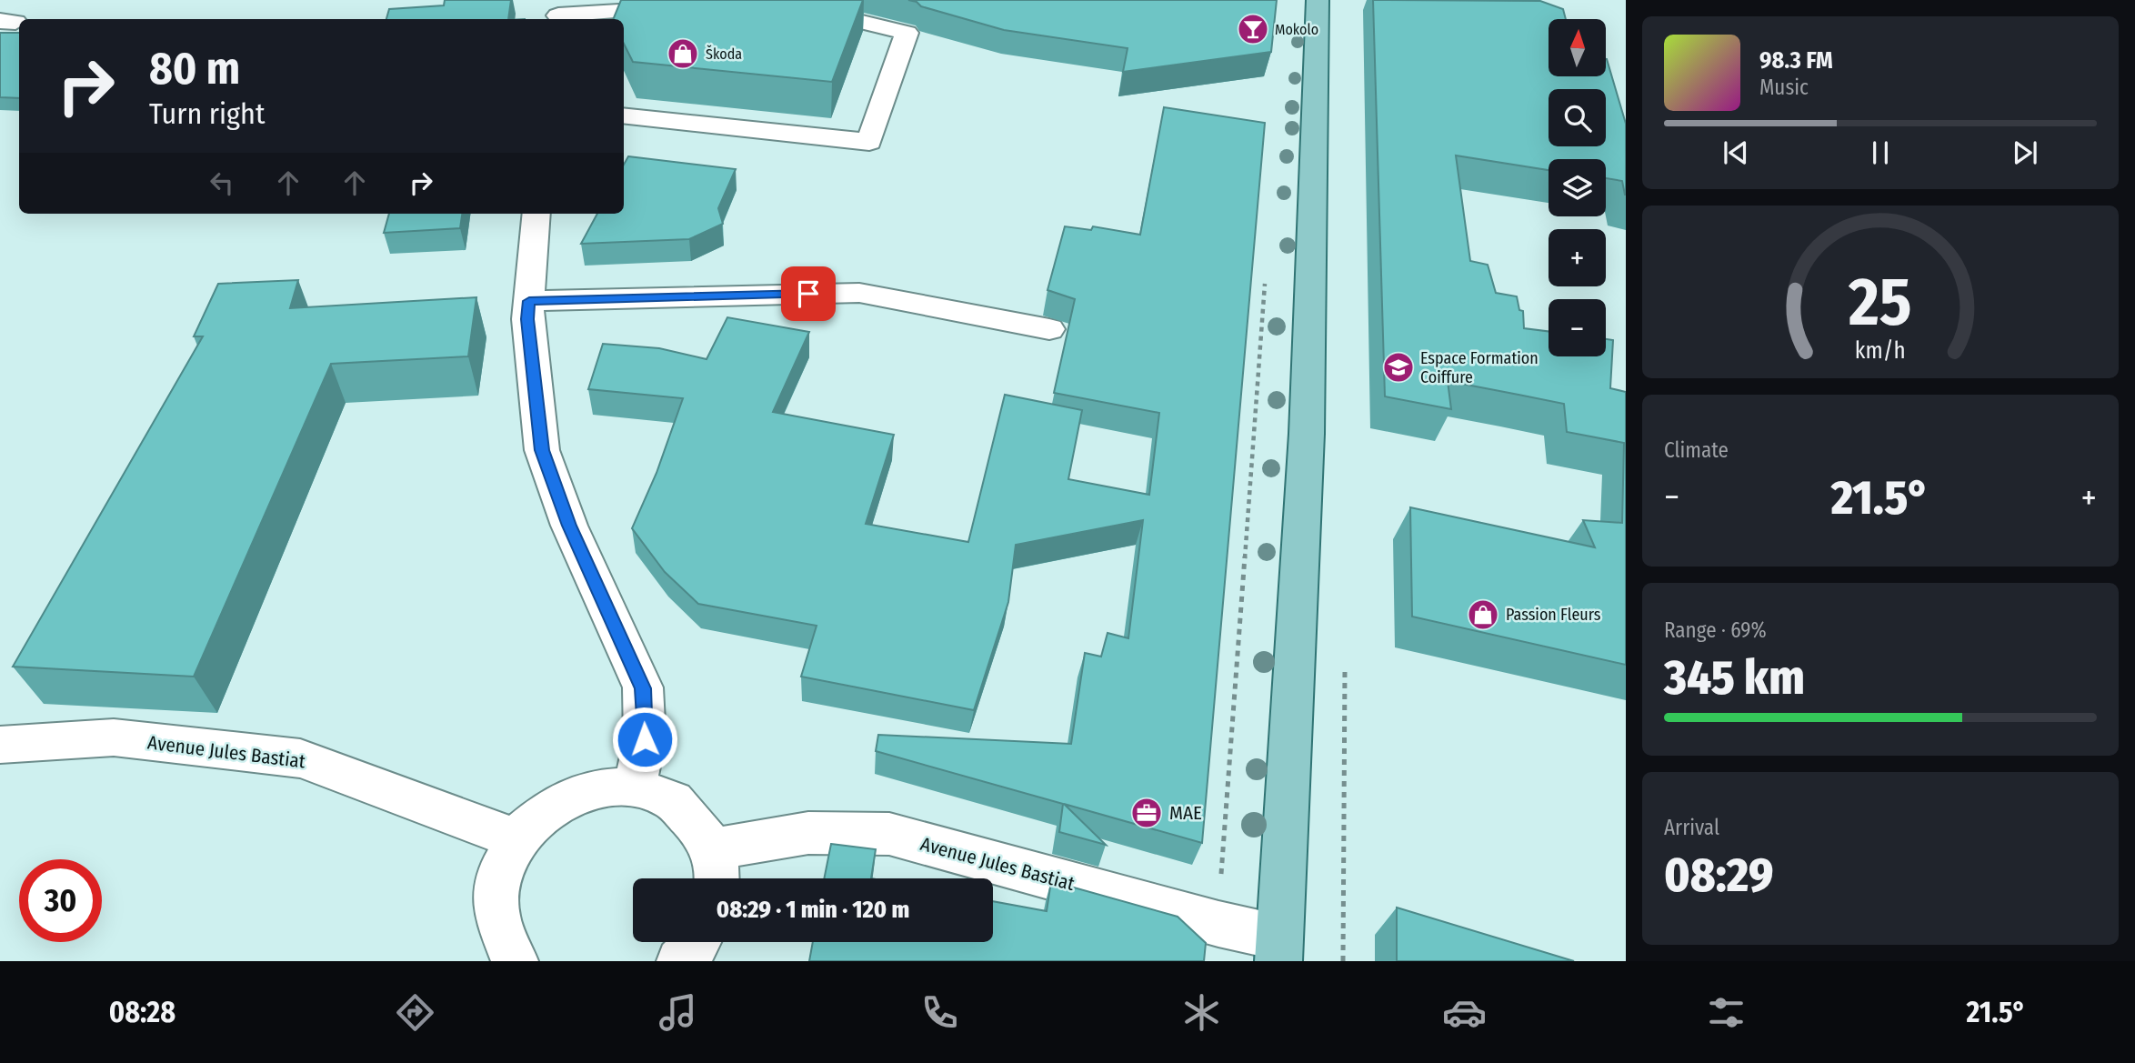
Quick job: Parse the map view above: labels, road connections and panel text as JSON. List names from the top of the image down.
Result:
{
  "streets": {
    "street": ["Avenue Jules Bastiat"]
  },
  "places": {
    "bar": ["Mokolo"],
    "shop": ["Škoda", "Passion Fleurs"],
    "school or university": ["Espace Formation Coiffure"],
    "office": ["MAE"]
  },
  "north": "top",
  "page": {
    "map_buttons": ["+", "−"],
    "turn": ["80 m", "Turn right"],
    "song": ["98.3 FM", "Music"],
    "tile": [
      "Climate",
      ["Range · 69%", "345 km"],
      ["Arrival", "08:29"]
    ],
    "heat": ["−", "21.5°", "+"],
    "limit": "30",
    "trip": "08:29 · 1 min · 120 m",
    "tabs": ["08:28", "21.5°"],
    "gauge": ["25", "km/h"]
  }
}
